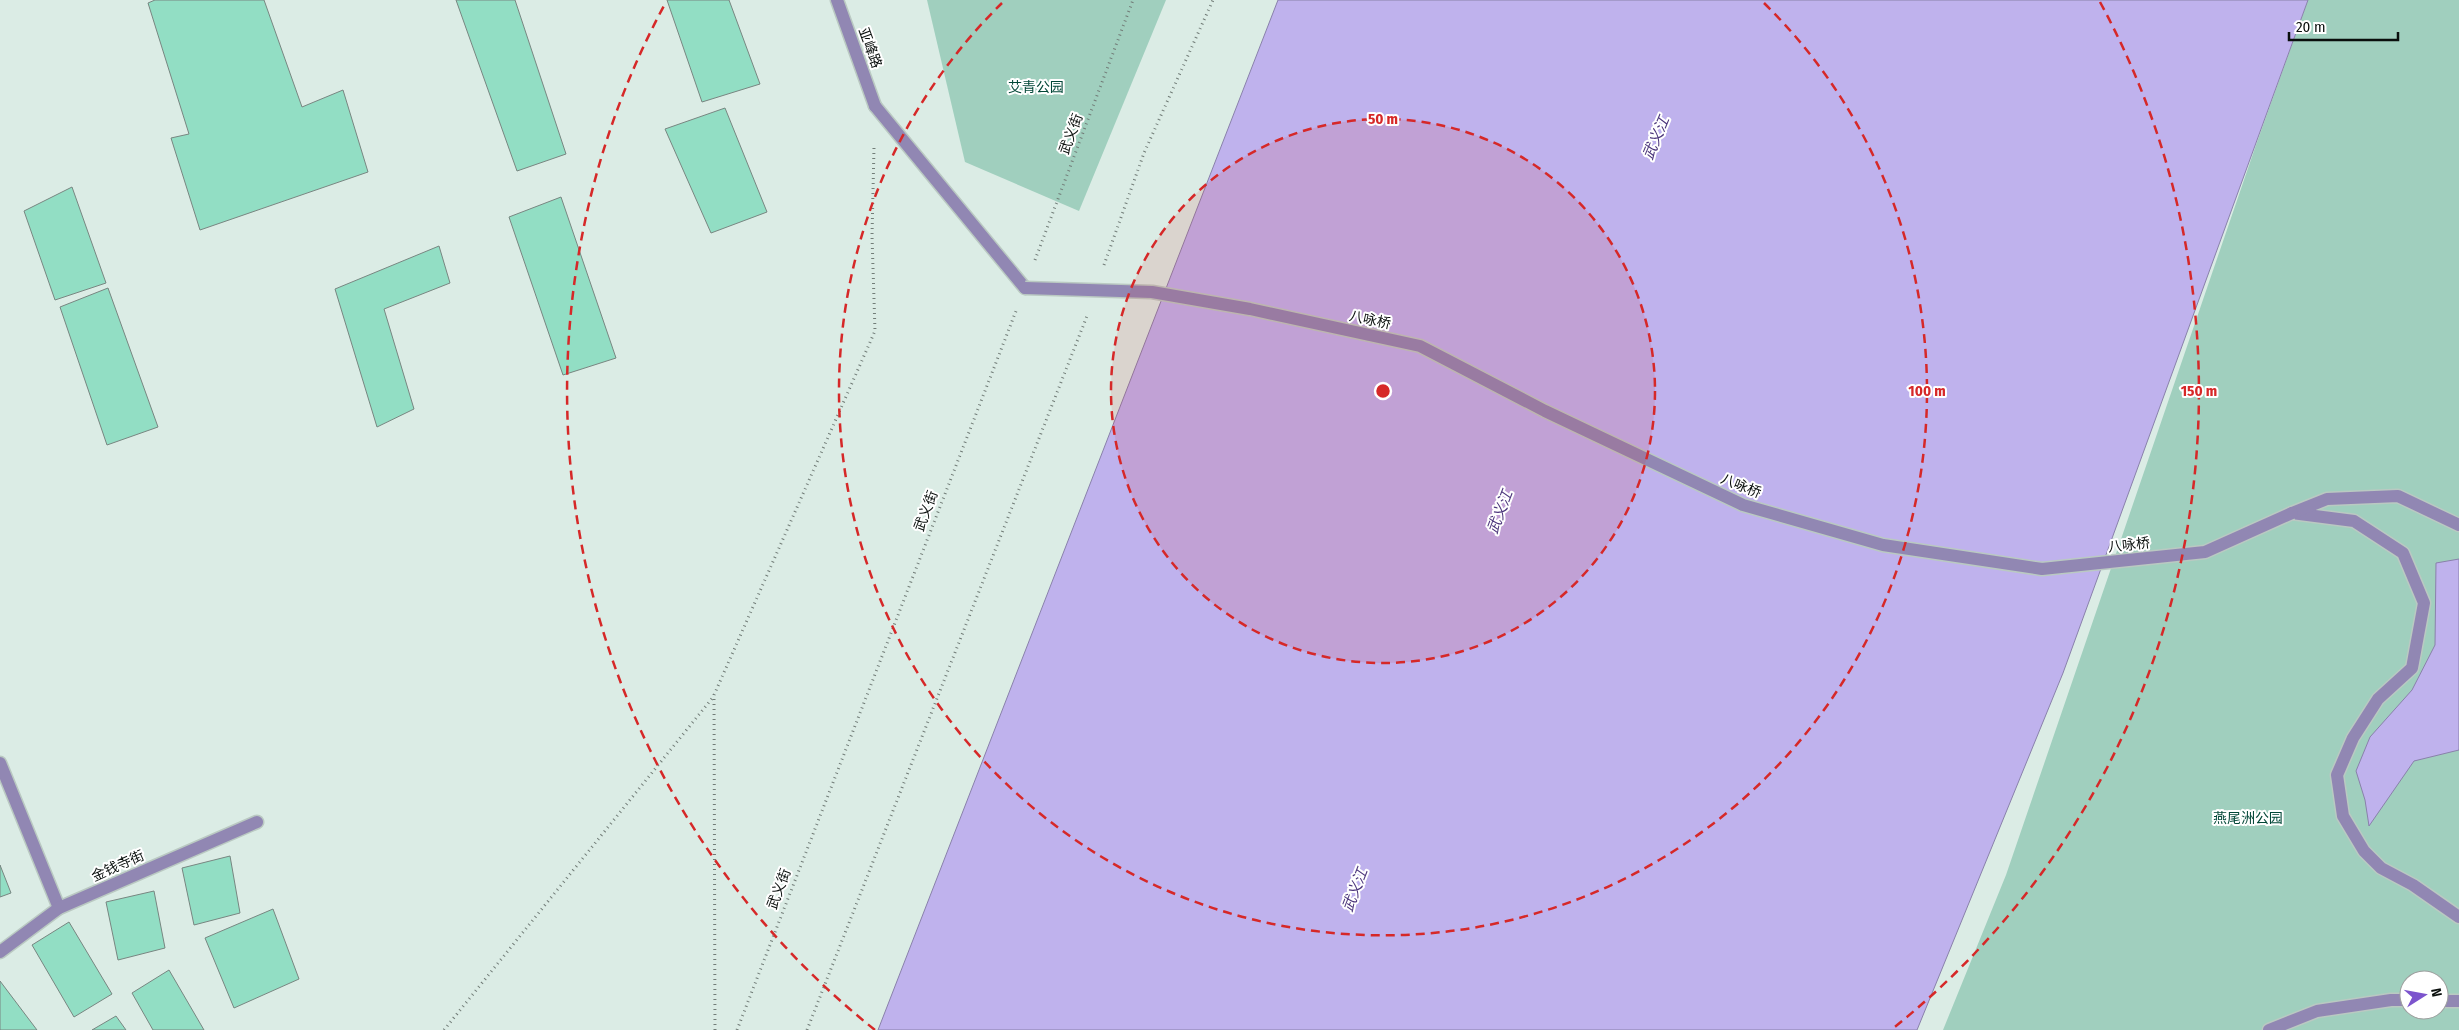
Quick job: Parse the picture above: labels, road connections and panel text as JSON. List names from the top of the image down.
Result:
{
  "streets": {
    "street": ["亚峰路", "八咏桥", "金钱寺街"],
    "path": ["武义街"]
  },
  "crossings": [
    ["亚峰路", "武义街"],
    ["亚峰路", "八咏桥"],
    ["武义街", "八咏桥"]
  ],
  "water": ["武义江"],
  "parks": ["艾青公园", "燕尾洲公园"],
  "scale_bar": "20 m",
  "north": "right",
  "rings": ["50 m", "100 m", "150 m"]
}
